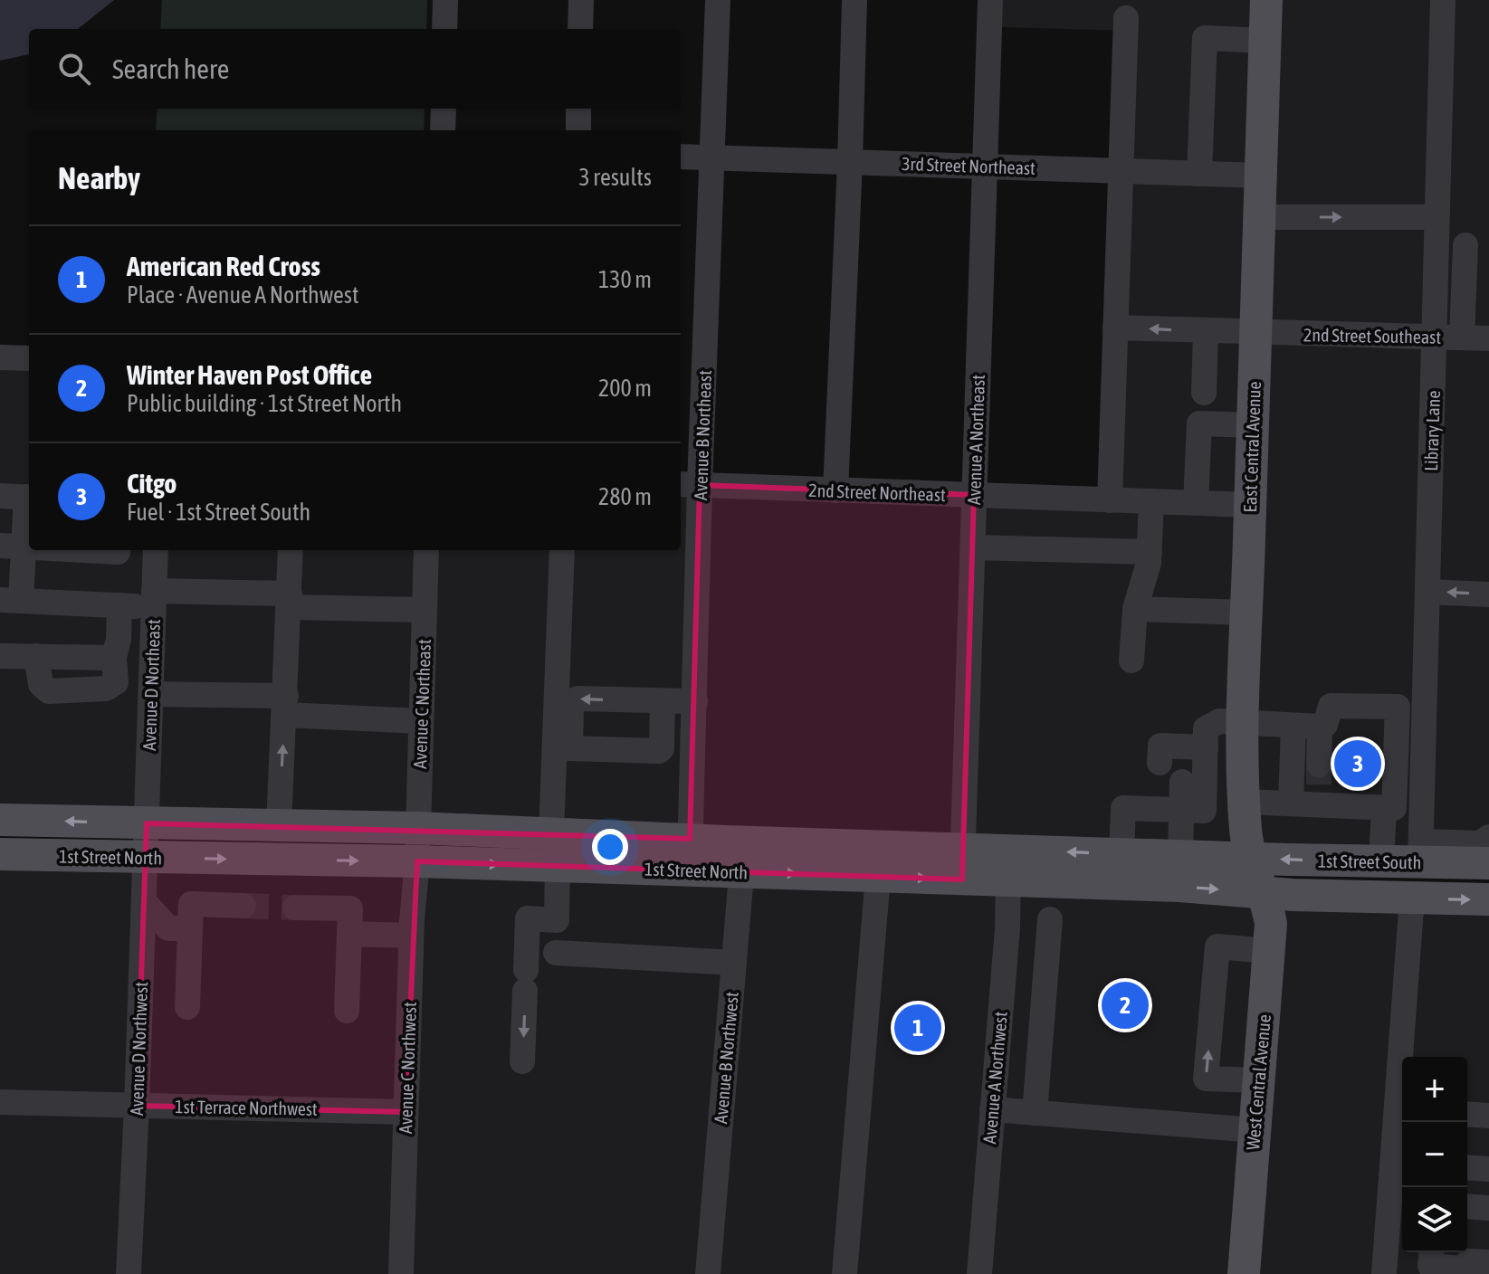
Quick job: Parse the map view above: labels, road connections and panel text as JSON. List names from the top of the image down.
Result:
{
  "streets": {
    "main road": [
      "East Central Avenue",
      "1st Street North",
      "1st Street South",
      "West Central Avenue"
    ],
    "street": [
      "3rd Street Northeast",
      "2nd Street Southeast",
      "Library Lane",
      "Avenue B Northeast",
      "Avenue A Northeast",
      "2nd Street Northeast",
      "Avenue D Northeast",
      "Avenue C Northeast",
      "Avenue D Northwest",
      "Avenue B Northwest",
      "Avenue C Northwest",
      "Avenue A Northwest",
      "1st Terrace Northwest"
    ]
  },
  "crossings": [
    ["3rd Street Northeast", "Avenue B Northeast"],
    ["3rd Street Northeast", "Avenue A Northeast"],
    ["3rd Street Northeast", "East Central Avenue"],
    ["2nd Street Southeast", "Library Lane"],
    ["2nd Street Southeast", "East Central Avenue"],
    ["Library Lane", "1st Street South"],
    ["Avenue B Northeast", "2nd Street Northeast"],
    ["Avenue B Northeast", "1st Street North"],
    ["Avenue A Northeast", "2nd Street Northeast"],
    ["Avenue A Northeast", "1st Street North"],
    ["East Central Avenue", "2nd Street Northeast"],
    ["East Central Avenue", "1st Street North"],
    ["East Central Avenue", "1st Street South"],
    ["East Central Avenue", "West Central Avenue"],
    ["Avenue D Northeast", "1st Street North"],
    ["Avenue D Northeast", "Avenue D Northwest"],
    ["Avenue C Northeast", "1st Street North"],
    ["Avenue C Northeast", "Avenue C Northwest"],
    ["1st Street North", "1st Street South"],
    ["1st Street North", "Avenue D Northwest"],
    ["1st Street North", "Avenue B Northwest"],
    ["1st Street North", "Avenue C Northwest"],
    ["1st Street North", "Avenue A Northwest"],
    ["1st Street North", "West Central Avenue"],
    ["1st Street South", "West Central Avenue"],
    ["Avenue D Northwest", "1st Terrace Northwest"],
    ["Avenue C Northwest", "1st Terrace Northwest"]
  ],
  "page": {
    "search": "Search here",
    "heading": ["Nearby", "3 results"],
    "list": [
      {
        "mark": "1",
        "name": "American Red Cross",
        "note": "Place · Avenue A Northwest",
        "value": "130 m"
      },
      {
        "mark": "2",
        "name": "Winter Haven Post Office",
        "note": "Public building · 1st Street North",
        "value": "200 m"
      },
      {
        "mark": "3",
        "name": "Citgo",
        "note": "Fuel · 1st Street South",
        "value": "280 m"
      }
    ],
    "pins": ["3", "2", "1"],
    "map_buttons": ["+", "−"]
  }
}
